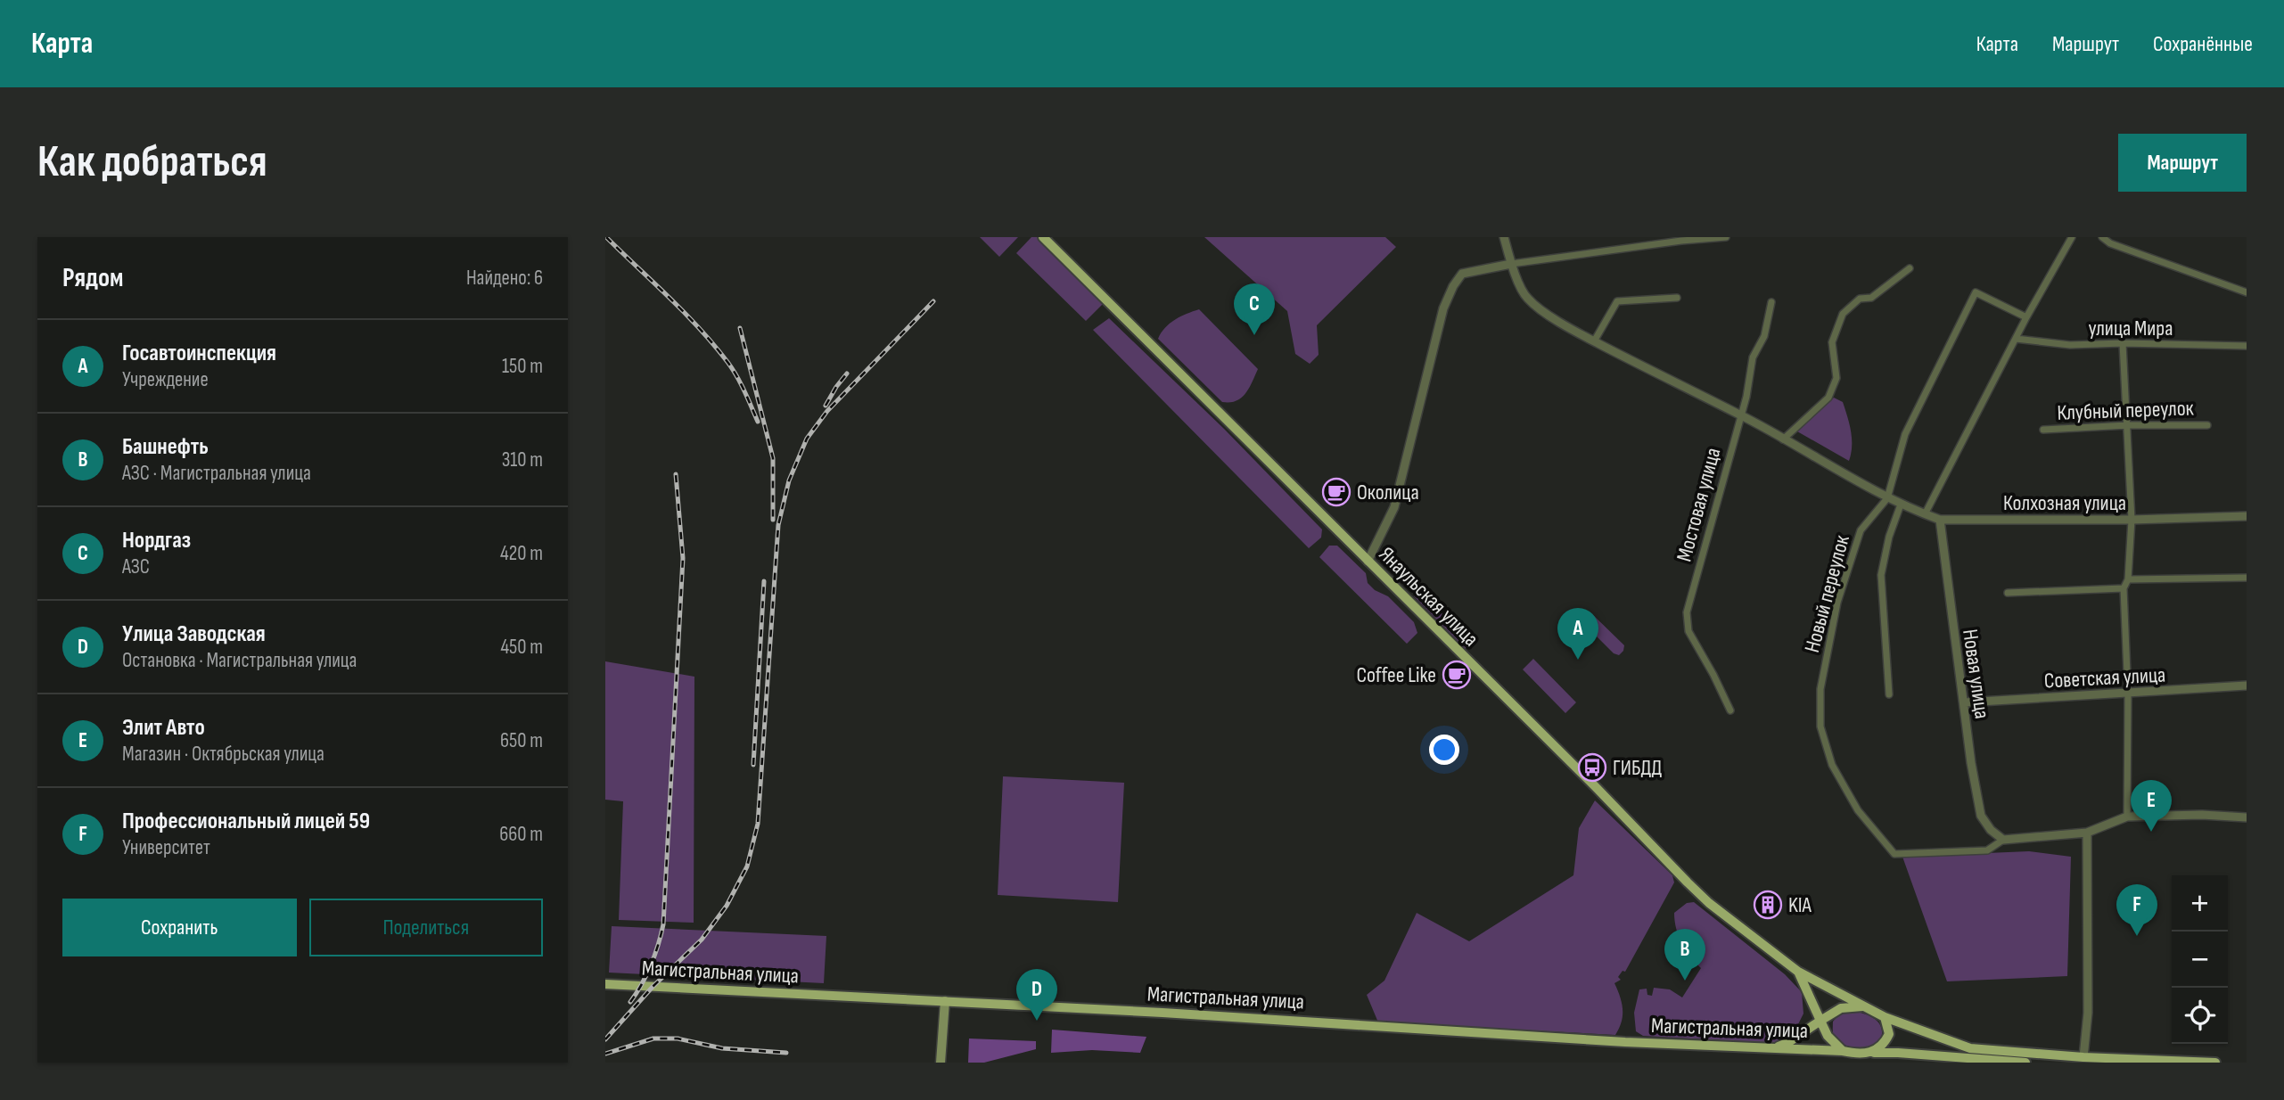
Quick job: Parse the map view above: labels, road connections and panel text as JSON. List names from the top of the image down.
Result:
{
  "streets": {
    "main road": ["Янаульская улица", "Магистральная улица"],
    "street": [
      "улица Мира",
      "Клубный переулок",
      "Колхозная улица",
      "Мостовая улица",
      "Новый переулок",
      "Новая улица",
      "Советская улица"
    ]
  },
  "crossings": [
    ["Колхозная улица", "Мостовая улица"],
    ["Колхозная улица", "Новый переулок"],
    ["Колхозная улица", "Новая улица"],
    ["Новый переулок", "Новая улица"],
    ["Янаульская улица", "Магистральная улица"],
    ["Новая улица", "Советская улица"]
  ],
  "places": {
    "cafe": ["Околица", "Coffee Like"],
    "bus stop": ["ГИБДД"],
    "building": ["KIA"]
  },
  "page": {
    "header": "Карта",
    "nav": ["Карта", "Маршрут", "Сохранённые"],
    "buttons": [
      "Маршрут",
      ["Сохранить", "Поделиться"]
    ],
    "title": "Как добраться",
    "heading": ["Рядом", "Найдено: 6"],
    "pins": [
      "C",
      "A",
      "E",
      "F",
      "B",
      "D"
    ],
    "list": [
      {
        "mark": "A",
        "name": "Госавтоинспекция",
        "note": "Учреждение",
        "value": "150 m"
      },
      {
        "mark": "B",
        "name": "Башнефть",
        "note": "АЗС · Магистральная улица",
        "value": "310 m"
      },
      {
        "mark": "C",
        "name": "Нордгаз",
        "note": "АЗС",
        "value": "420 m"
      },
      {
        "mark": "D",
        "name": "Улица Заводская",
        "note": "Остановка · Магистральная улица",
        "value": "450 m"
      },
      {
        "mark": "E",
        "name": "Элит Авто",
        "note": "Магазин · Октябрьская улица",
        "value": "650 m"
      },
      {
        "mark": "F",
        "name": "Профессиональный лицей 59",
        "note": "Университет",
        "value": "660 m"
      }
    ],
    "map_buttons": ["+", "−"]
  }
}
